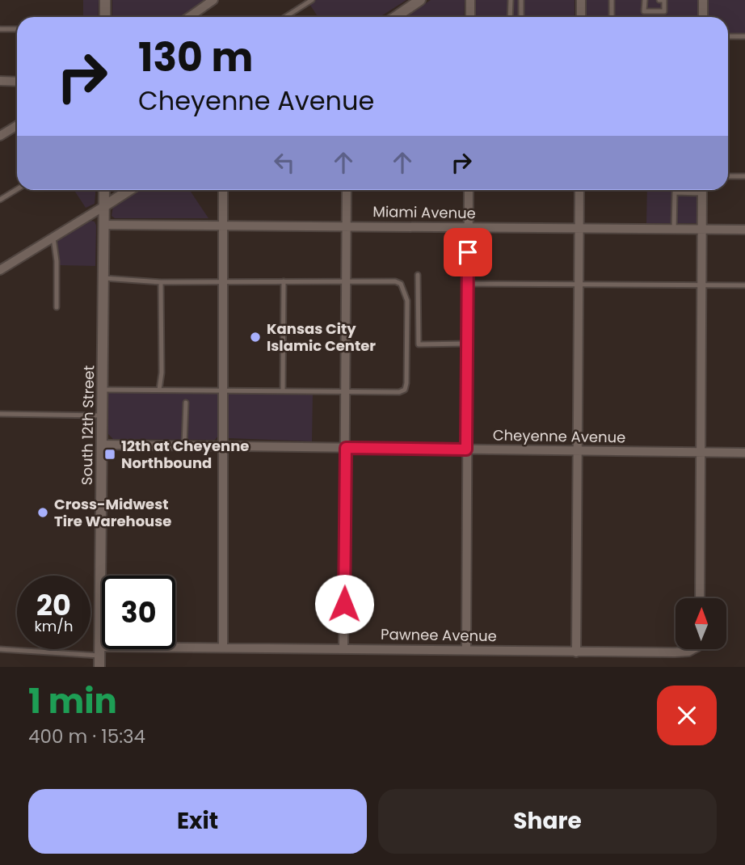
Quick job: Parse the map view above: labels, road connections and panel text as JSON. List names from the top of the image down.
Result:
{
  "streets": {
    "street": [
      "Miami Avenue",
      "South 12th Street",
      "Cheyenne Avenue",
      "Pawnee Avenue"
    ]
  },
  "crossings": [
    ["Miami Avenue", "South 12th Street"],
    ["South 12th Street", "Cheyenne Avenue"],
    ["South 12th Street", "Pawnee Avenue"]
  ],
  "places": {
    "other": ["Kansas City Islamic Center", "Cross-Midwest Tire Warehouse"],
    "transit": ["12th at Cheyenne Northbound"]
  },
  "north": "top",
  "page": {
    "turn": ["130 m", "Cheyenne Avenue"],
    "speed": "20 km/h",
    "limit": "30",
    "heading": ["1 min", "400 m · 15:34"],
    "buttons": ["Exit", "Share"]
  }
}
